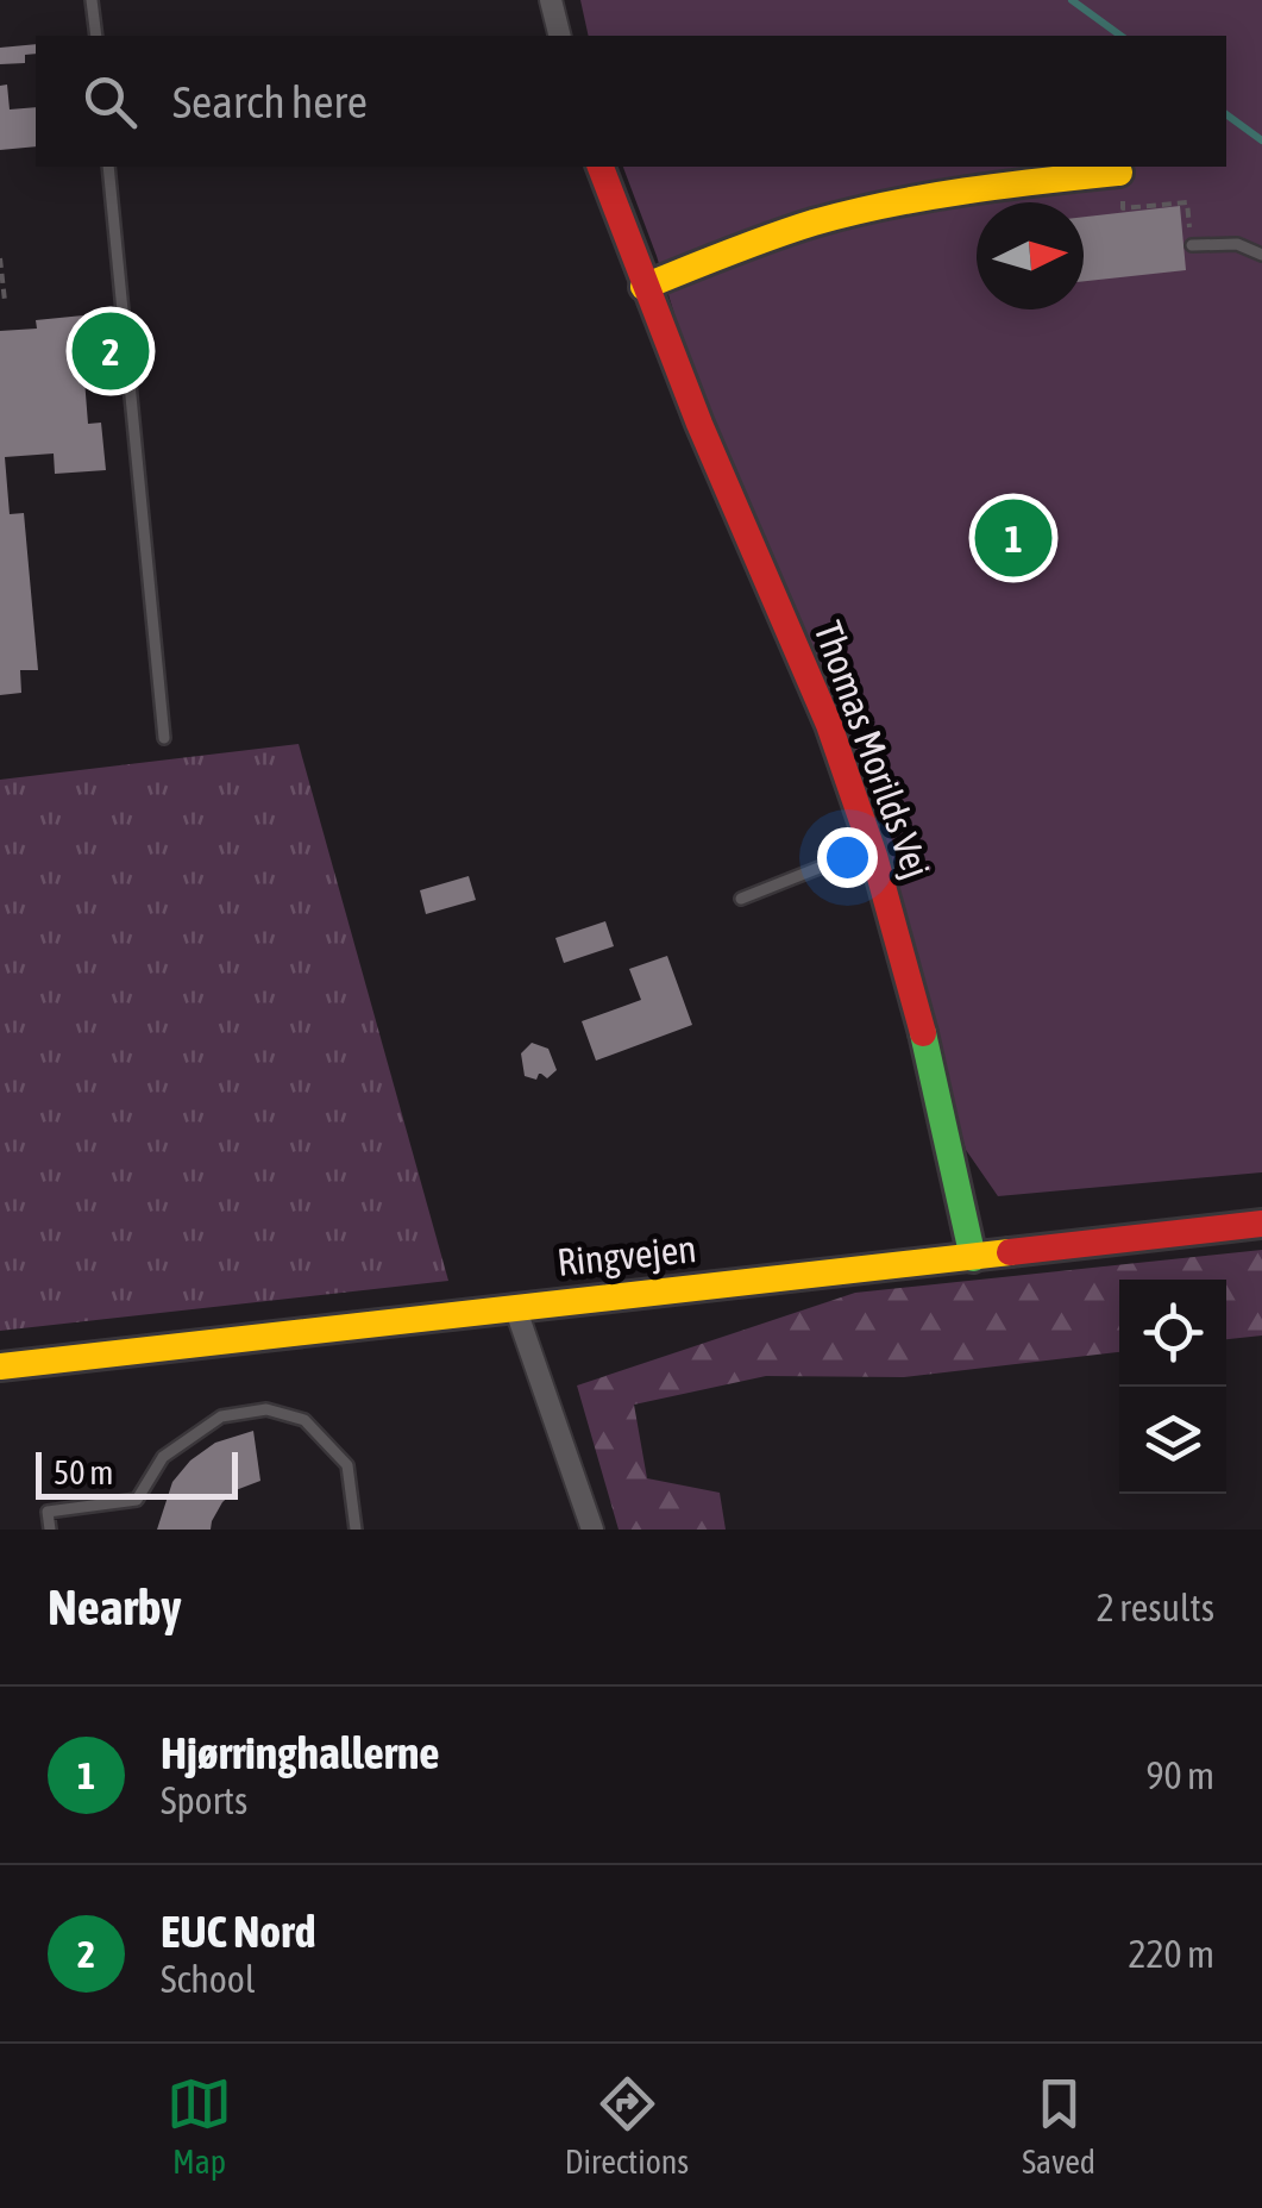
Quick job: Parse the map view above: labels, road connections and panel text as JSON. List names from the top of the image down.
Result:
{
  "streets": {
    "street": ["Thomas Morilds Vej", "Ringvejen"]
  },
  "crossings": [
    ["Thomas Morilds Vej", "Ringvejen"]
  ],
  "scale_bar": "50 m",
  "north": "right",
  "page": {
    "search": "Search here",
    "pins": ["2", "1"],
    "scale": "50 m",
    "heading": ["Nearby", "2 results"],
    "list": [
      {
        "mark": "1",
        "name": "Hjørringhallerne",
        "note": "Sports",
        "value": "90 m"
      },
      {
        "mark": "2",
        "name": "EUC Nord",
        "note": "School",
        "value": "220 m"
      }
    ],
    "nav": ["Map", "Directions", "Saved"]
  }
}
